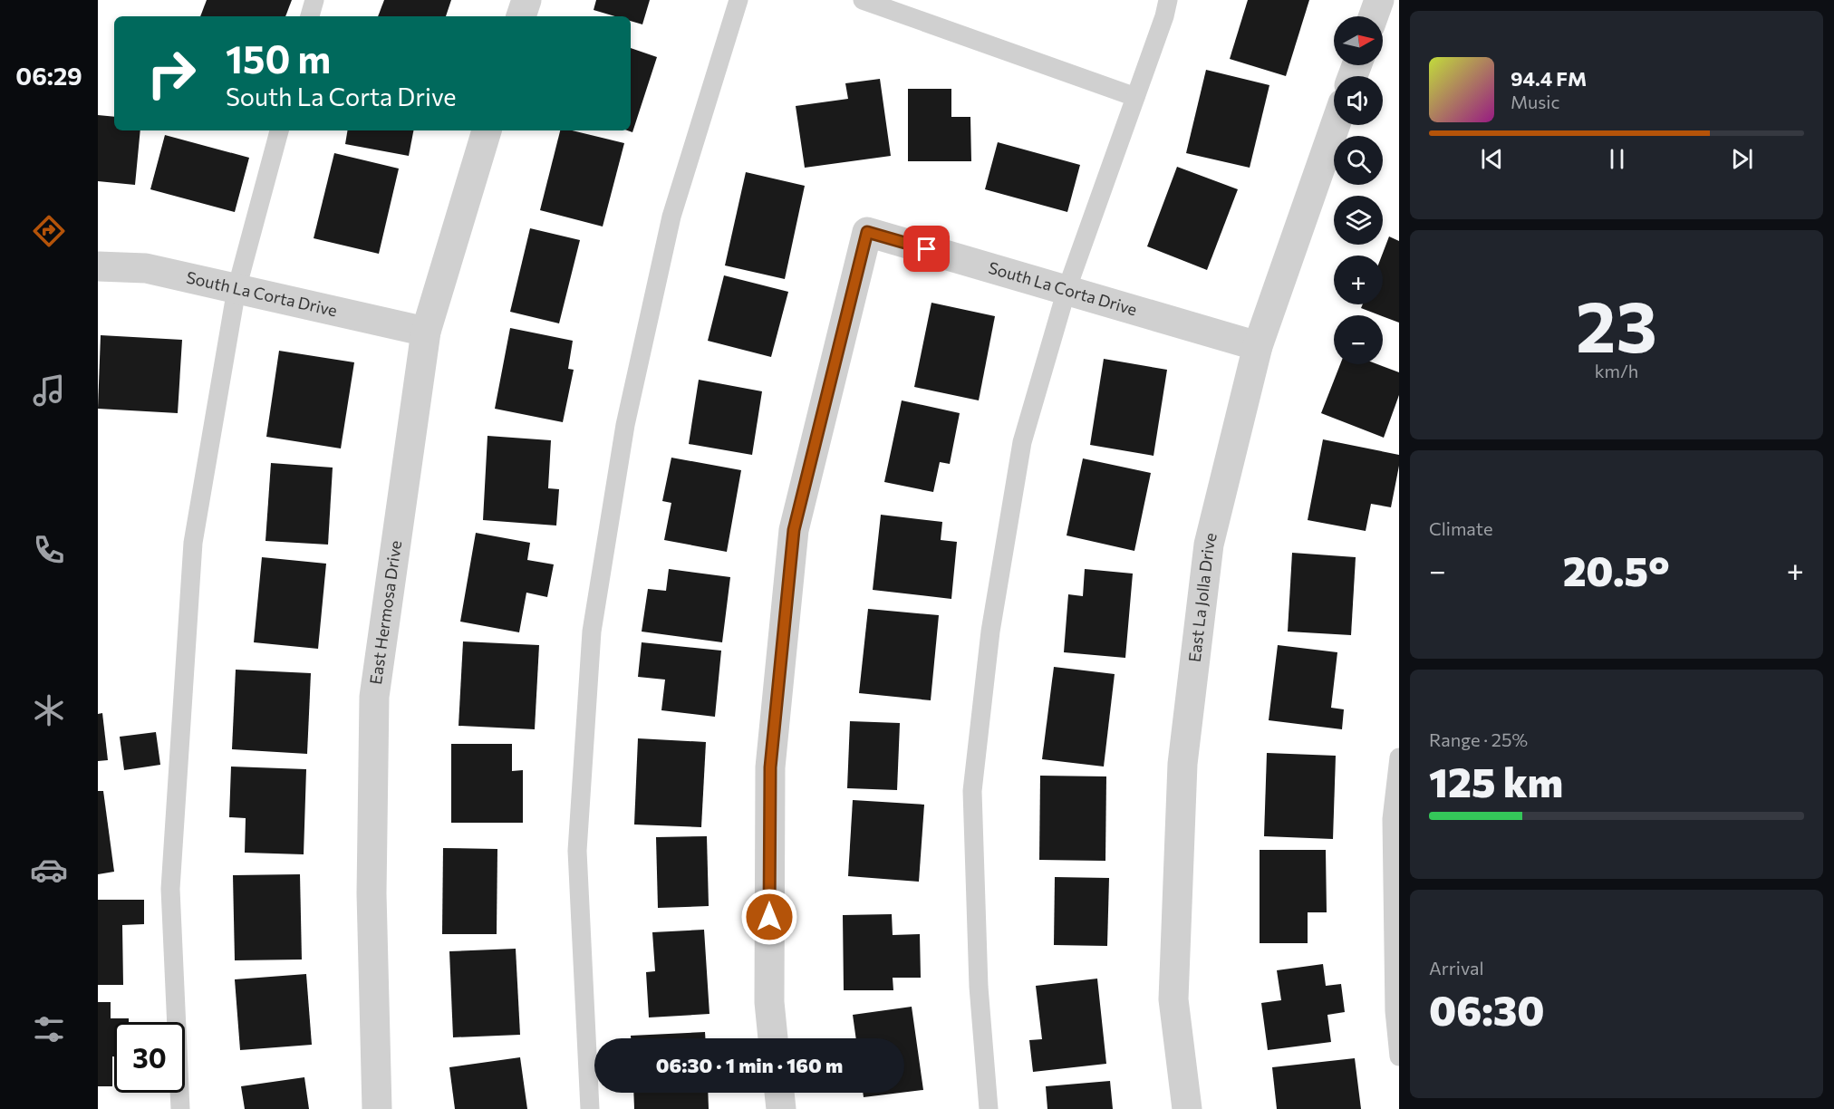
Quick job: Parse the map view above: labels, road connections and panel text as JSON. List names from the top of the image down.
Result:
{
  "streets": {
    "street": ["South La Corta Drive", "East La Jolla Drive", "East Hermosa Drive"]
  },
  "crossings": [
    ["South La Corta Drive", "East La Jolla Drive"],
    ["South La Corta Drive", "East Hermosa Drive"]
  ],
  "north": "right",
  "page": {
    "tabs": "06:29",
    "map_buttons": ["+", "−"],
    "turn": ["150 m", "South La Corta Drive"],
    "song": ["94.4 FM", "Music"],
    "tile": [
      ["23", "km/h"],
      "Climate",
      ["Range · 25%", "125 km"],
      ["Arrival", "06:30"]
    ],
    "heat": ["−", "20.5°", "+"],
    "limit": "30",
    "trip": "06:30 · 1 min · 160 m"
  }
}
